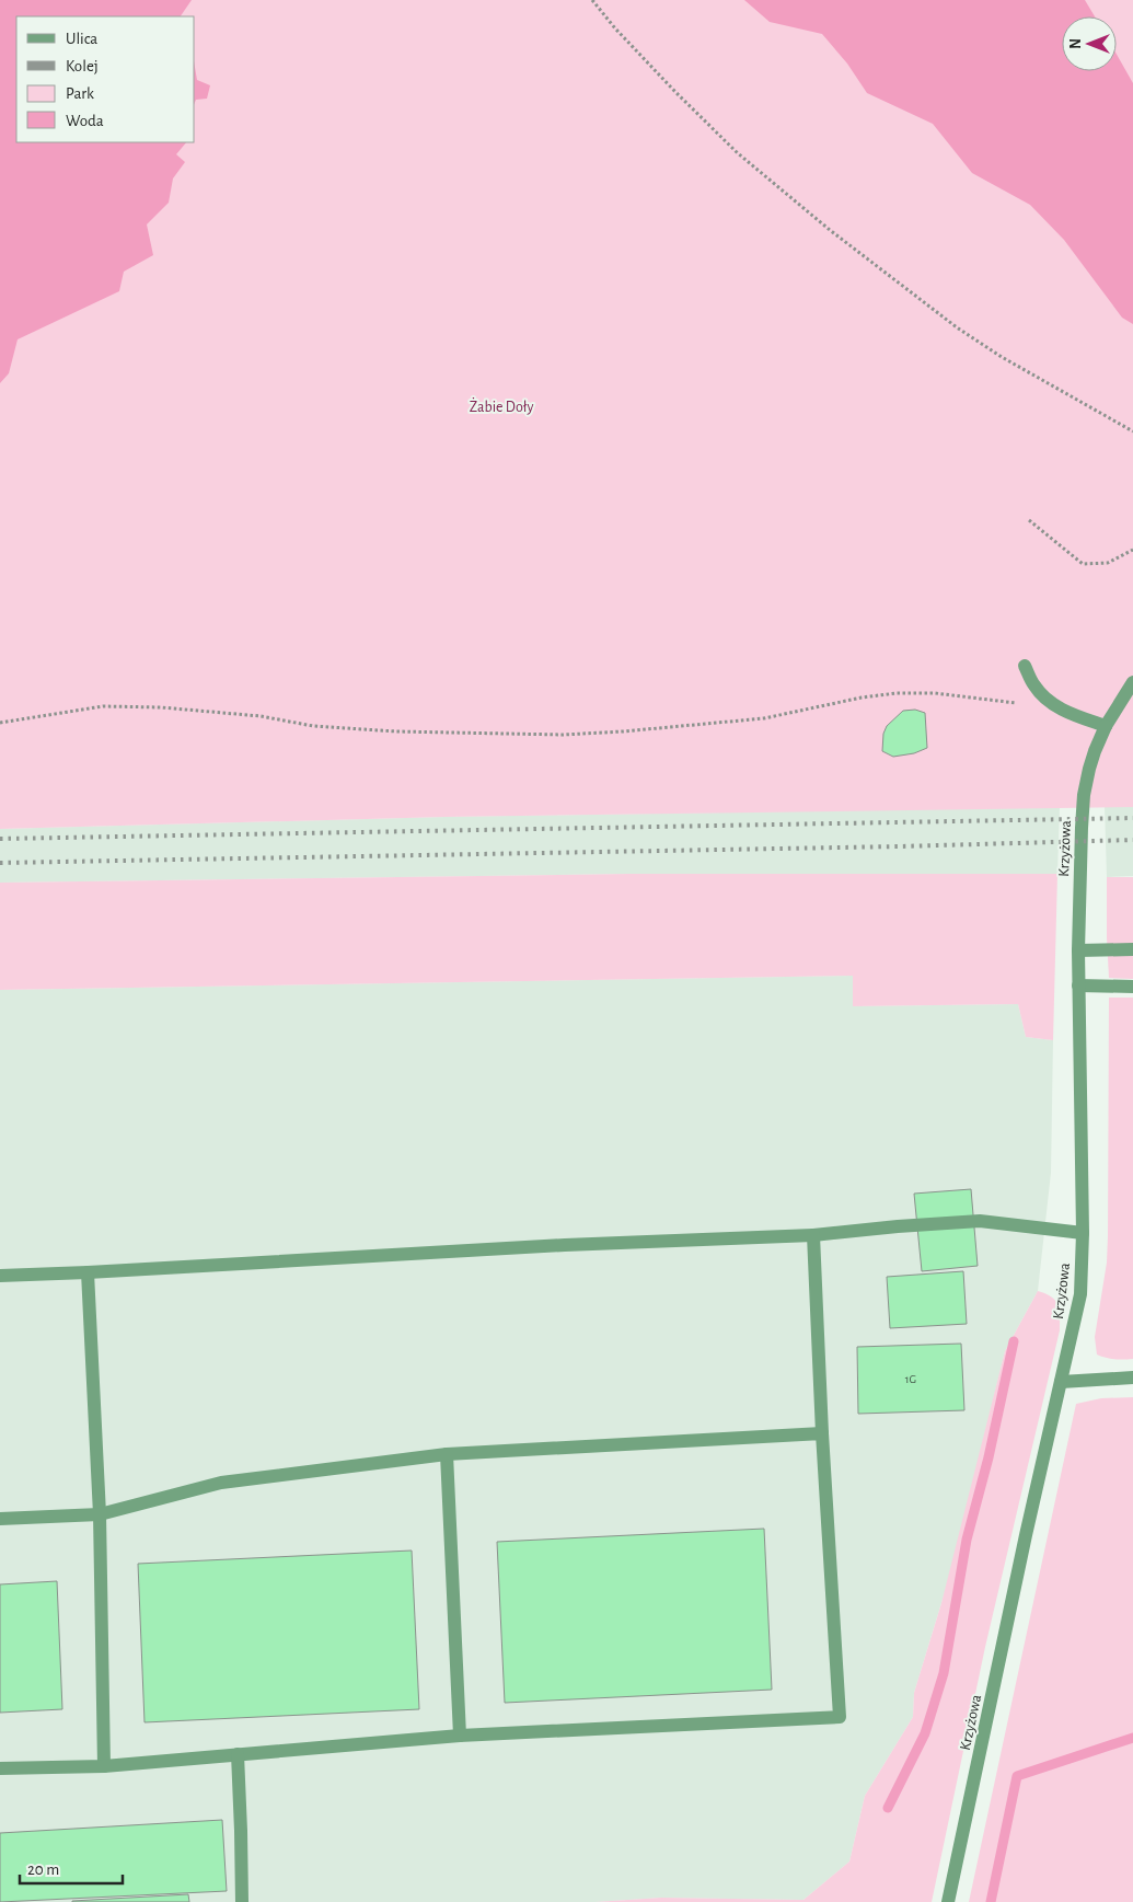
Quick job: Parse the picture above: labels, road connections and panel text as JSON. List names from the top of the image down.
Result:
{
  "streets": {
    "street": ["Krzyżowa"]
  },
  "parks": ["Żabie Doły"],
  "house_numbers": ["1G"],
  "legend": [
    "Ulica",
    "Kolej",
    "Park",
    "Woda"
  ],
  "scale_bar": "20 m",
  "north": "left"
}
